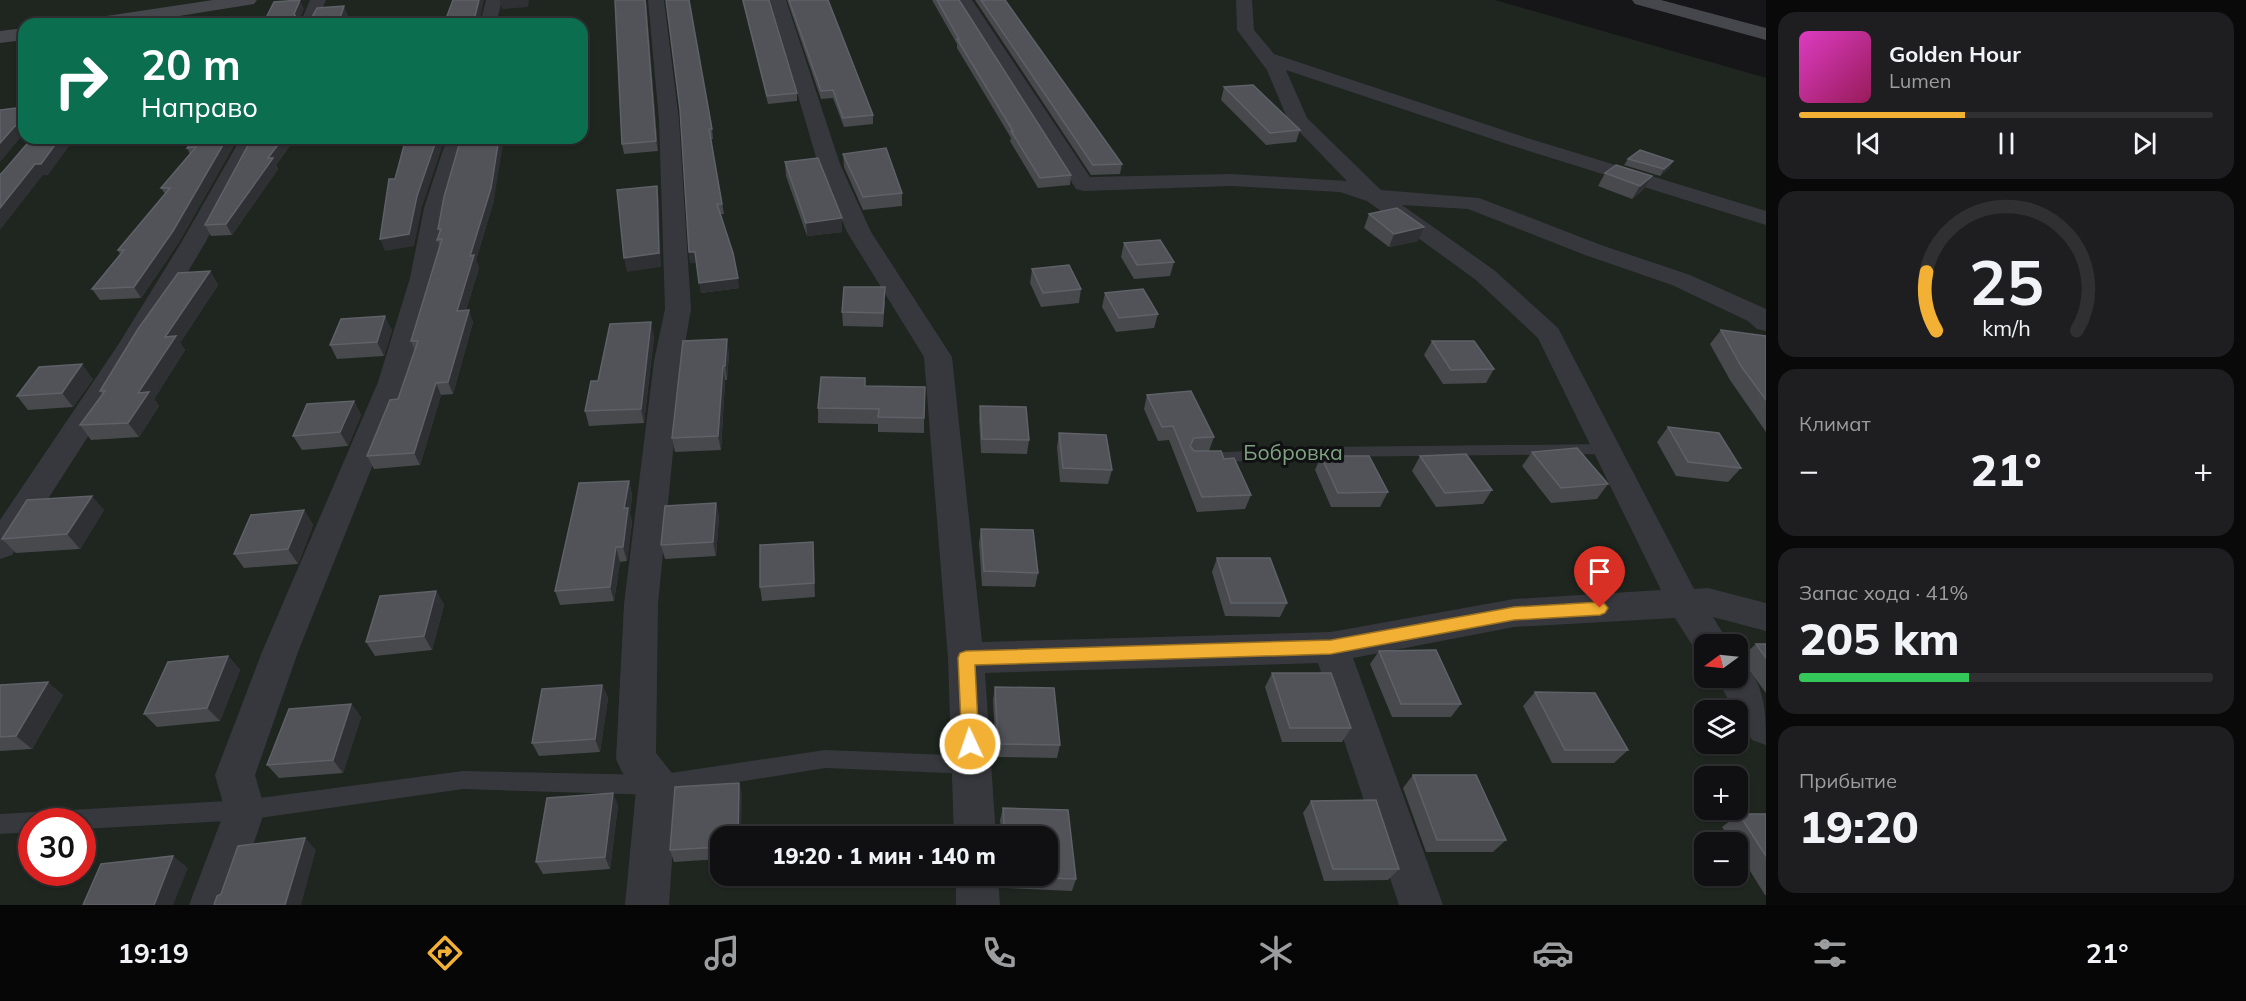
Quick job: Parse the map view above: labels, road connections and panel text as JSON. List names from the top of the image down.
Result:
{
  "parks": ["Бобровка"],
  "north": "left",
  "page": {
    "turn": ["20 m", "Направо"],
    "song": ["Golden Hour", "Lumen"],
    "tile": [
      "Климат",
      ["Запас хода · 41%", "205 km"],
      ["Прибытие", "19:20"]
    ],
    "heat": ["−", "21°", "+"],
    "map_buttons": ["+", "−"],
    "limit": "30",
    "trip": "19:20 · 1 мин · 140 m",
    "tabs": ["19:19", "21°"],
    "gauge": ["25", "km/h"]
  }
}
